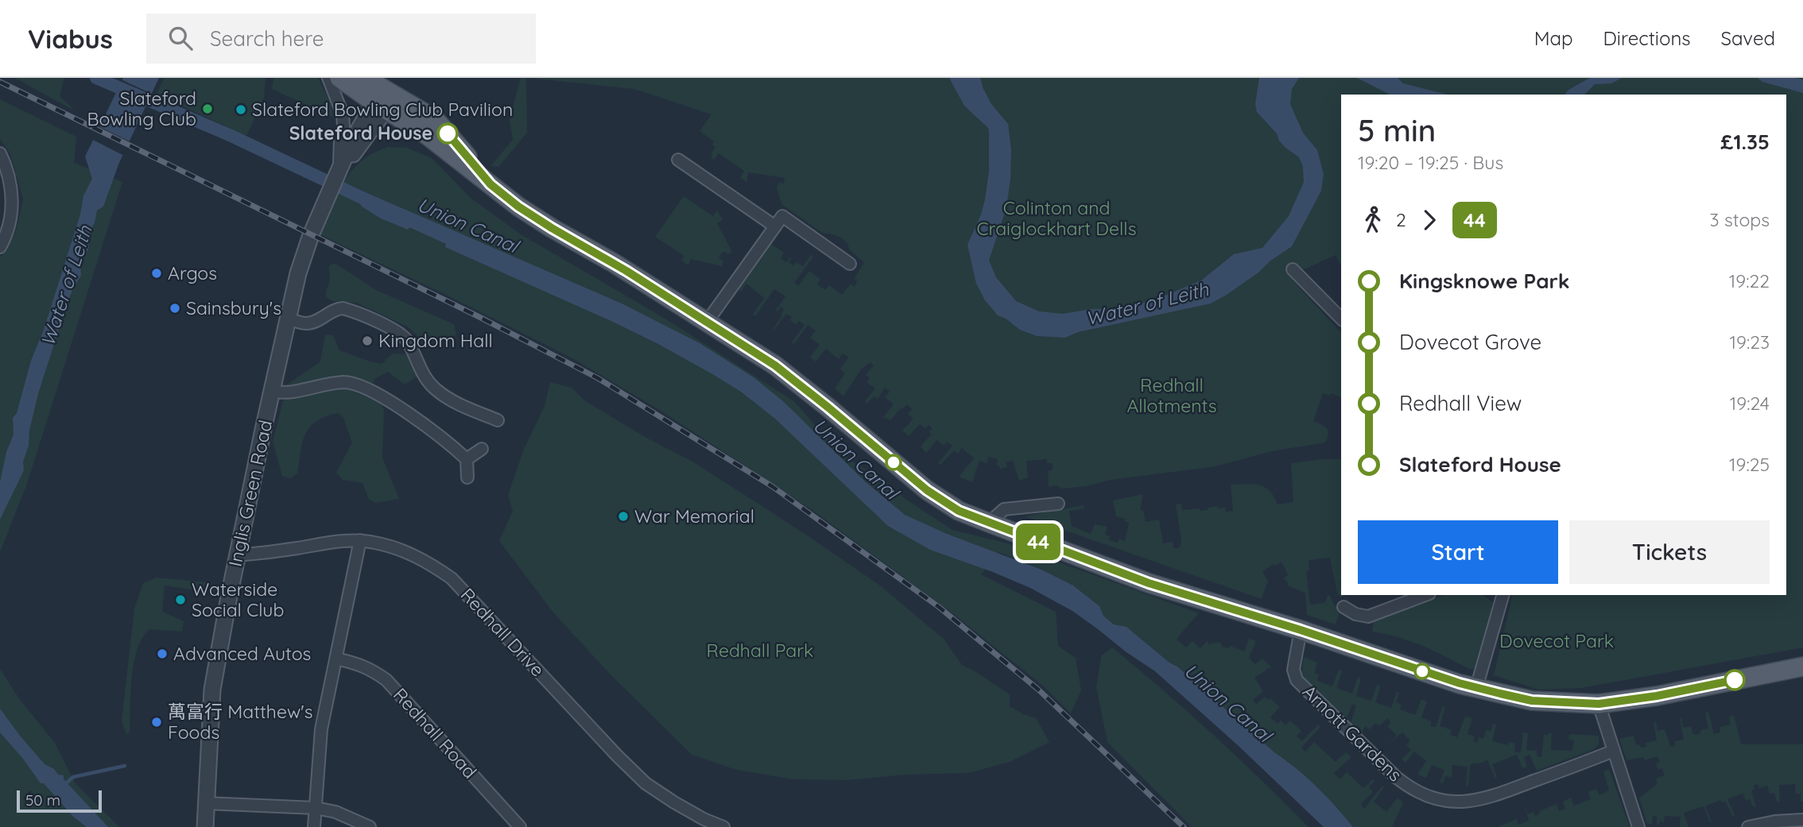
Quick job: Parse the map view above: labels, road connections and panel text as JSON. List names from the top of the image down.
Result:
{
  "streets": {
    "street": [
      "Inglis Green Road",
      "Redhall Drive",
      "Redhall Road",
      "Arnott Gardens"
    ]
  },
  "crossings": [
    ["Inglis Green Road", "Redhall Drive"]
  ],
  "water": ["Union Canal", "Water of Leith"],
  "parks": [
    "Colinton and Craiglockhart Dells",
    "Redhall Allotments",
    "Dovecot Park",
    "Redhall Park"
  ],
  "places": [
    "Slateford Bowling Club",
    "Slateford Bowling Club Pavilion",
    "Slateford House",
    "Argos",
    "Sainsbury's",
    "Kingdom Hall",
    "War Memorial",
    "Waterside Social Club",
    "Advanced Autos",
    "萬富行 Matthew's Foods"
  ],
  "lines": ["bus line 44"],
  "scale_bar": "50 m",
  "page": {
    "header": "Viabus",
    "search": "Search here",
    "nav": ["Map", "Directions", "Saved"],
    "on_map": "44",
    "heading": ["5 min", "19:20 – 19:25 · Bus", "£1.35"],
    "legs": ["2", "44", "3 stops"],
    "list": [
      {
        "name": "Kingsknowe Park",
        "value": "19:22"
      },
      {
        "name": "Dovecot Grove",
        "value": "19:23"
      },
      {
        "name": "Redhall View",
        "value": "19:24"
      },
      {
        "name": "Slateford House",
        "value": "19:25"
      }
    ],
    "buttons": ["Start", "Tickets"],
    "scale": "50 m"
  }
}
